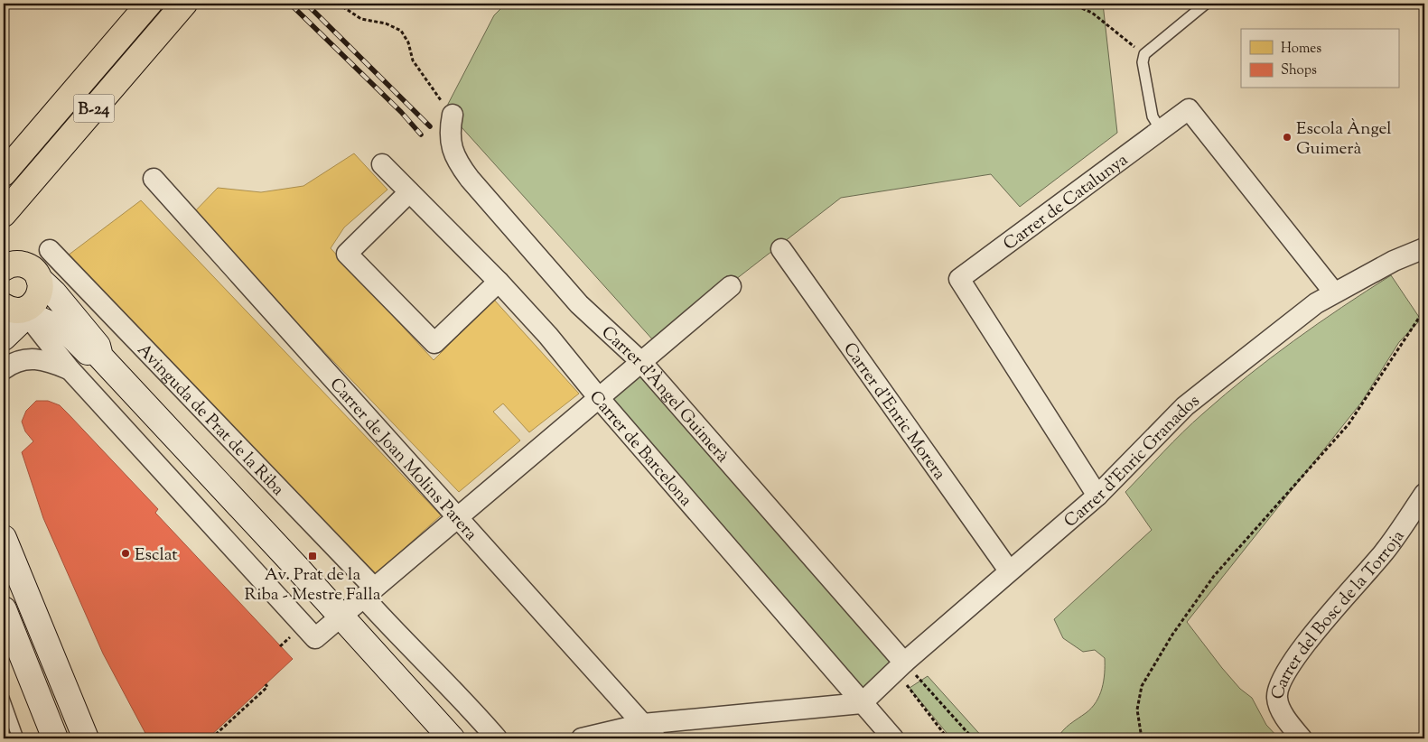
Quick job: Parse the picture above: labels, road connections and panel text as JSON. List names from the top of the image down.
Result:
{
  "streets": {
    "main road": ["B-24"],
    "street": [
      "Carrer de Catalunya",
      "Carrer d'Àngel Guimerà",
      "Carrer d'Enric Morera",
      "Avinguda de Prat de la Riba",
      "Carrer de Barcelona",
      "Carrer de Joan Molins Parera",
      "Carrer d'Enric Granados",
      "Carrer del Bosc de la Torroja"
    ]
  },
  "crossings": [
    ["Carrer de Catalunya", "Carrer d'Enric Granados"],
    ["Carrer d'Àngel Guimerà", "Carrer d'Enric Granados"],
    ["Carrer d'Enric Morera", "Carrer d'Enric Granados"],
    ["Carrer de Barcelona", "Carrer d'Enric Granados"]
  ],
  "places": {
    "other": ["Escola Àngel Guimerà", "Esclat"],
    "transit": ["Av. Prat de la Riba - Mestre Falla"]
  },
  "legend": ["Homes", "Shops"]
}
